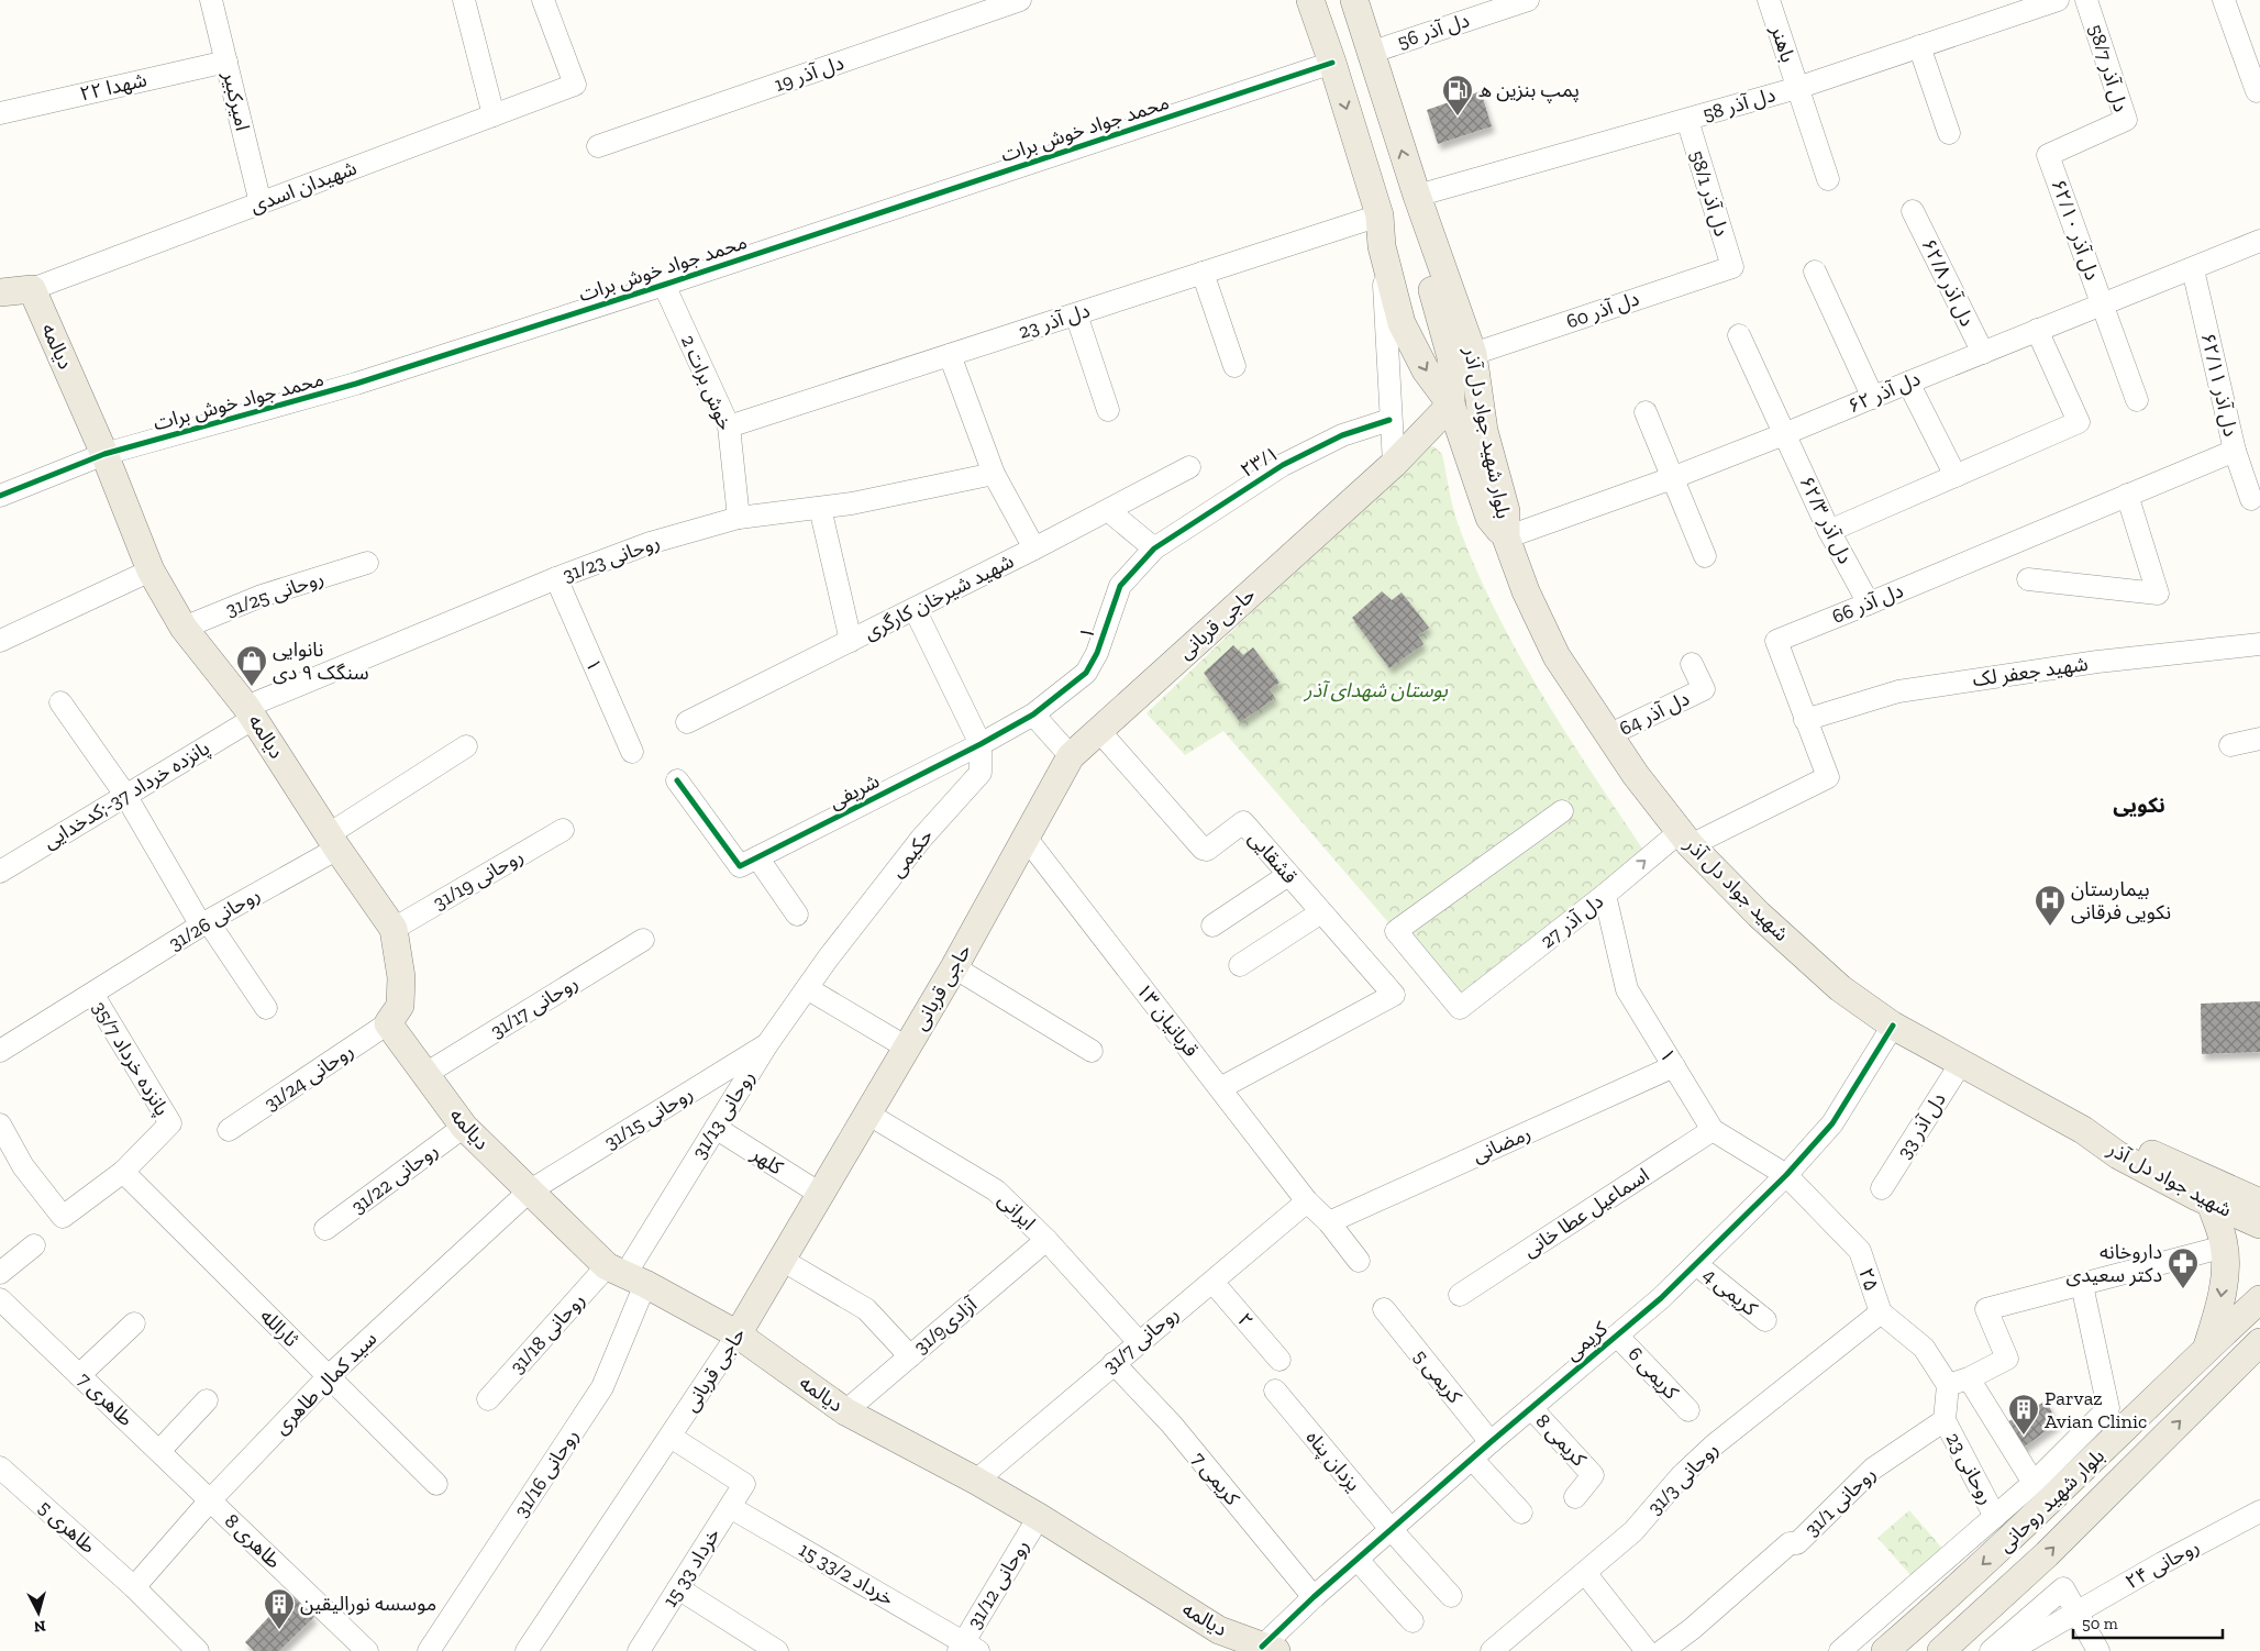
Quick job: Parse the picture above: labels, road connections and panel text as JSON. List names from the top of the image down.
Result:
{
  "streets": {
    "main road": [
      "دیالمه",
      "بلوار شهید جواد دل آذر",
      "حاجی قربانی",
      "شهید جواد دل آذر",
      "بلوار شهید روحانی"
    ],
    "street": [
      "دل آذر 56",
      "باهنر",
      "دل آذر 58/7",
      "دل آذر 19",
      "شهدا ۲۲",
      "امیرکبیر",
      "دل آذر 58",
      "محمد جواد خوش برات",
      "شهیدان اسدی",
      "دل آذر 58/1",
      "دل آذر ۶۲/۱۰",
      "دل آذر ۶۲/۸",
      "دل آذر 60",
      "دل آذر 23",
      "خوش برات 2",
      "دل آذر ۶۲/۱۱",
      "دل آذر ۶۲",
      "۲۳/۱",
      "دل آذر ۶۲/۳",
      "روحانی 31/23",
      "روحانی 31/25",
      "شهید شیرخان کارگری",
      "دل آذر 66",
      "۱",
      "شهید جعفر لک",
      "دل آذر 64",
      "شریفی",
      "پانزده خرداد 37-;کدخدایی",
      "حکیمی",
      "قشقایی",
      "روحانی 31/19",
      "روحانی 31/26",
      "دل آذر 27",
      "روحانی 31/17",
      "۱۳ قربانیان",
      "پانزده خرداد 35/7",
      "روحانی 31/24",
      "روحانی 31/13",
      "روحانی 31/15",
      "دل آذر 33",
      "رمضانی",
      "کلهر",
      "روحانی 31/22",
      "ایرانی",
      "اسماعیل عطا خانی",
      "۲۵",
      "کریمی 4",
      "۲",
      "آزادی31/9",
      "ثارالله",
      "روحانی 31/18",
      "روحانی 31/7",
      "کریمی",
      "کریمی 6",
      "کریمی 5",
      "سید کمال طاهری",
      "طاهری 7",
      "کریمی 8",
      "یزدان پناه",
      "روحانی 23",
      "روحانی 31/16",
      "کریمی 7",
      "روحانی 31/3",
      "روحانی 31/1",
      "طاهری 5",
      "طاهری 8",
      "روحانی ۲۴",
      "15 خرداد 33",
      "15 خرداد 33/2",
      "روحانی 31/12"
    ]
  },
  "crossings": [
    ["دل آذر 56", "بلوار شهید جواد دل آذر"],
    ["باهنر", "دل آذر 58"],
    ["دل آذر 58/7", "دل آذر ۶۲/۱۰"],
    ["شهدا ۲۲", "امیرکبیر"],
    ["امیرکبیر", "شهیدان اسدی"],
    ["دل آذر 58", "دل آذر 58/1"],
    ["دل آذر 58", "بلوار شهید جواد دل آذر"],
    ["محمد جواد خوش برات", "دیالمه"],
    ["محمد جواد خوش برات", "خوش برات 2"],
    ["محمد جواد خوش برات", "بلوار شهید جواد دل آذر"],
    ["شهیدان اسدی", "دیالمه"],
    ["دل آذر 58/1", "دل آذر 60"],
    ["دل آذر ۶۲/۱۰", "دل آذر ۶۲"],
    ["دل آذر ۶۲/۸", "دل آذر ۶۲"],
    ["دل آذر 60", "بلوار شهید جواد دل آذر"],
    ["دل آذر 23", "خوش برات 2"],
    ["دل آذر 23", "بلوار شهید جواد دل آذر"],
    ["دیالمه", "روحانی 31/23"],
    ["دیالمه", "روحانی 31/25"],
    ["دیالمه", "حاجی قربانی"],
    ["دیالمه", "پانزده خرداد 37-;کدخدایی"],
    ["دیالمه", "روحانی 31/19"],
    ["دیالمه", "روحانی 31/26"],
    ["دیالمه", "روحانی 31/17"],
    ["دیالمه", "روحانی 31/24"],
    ["دیالمه", "روحانی 31/13"],
    ["دیالمه", "روحانی 31/15"],
    ["دیالمه", "روحانی 31/22"],
    ["دیالمه", "آزادی31/9"],
    ["دیالمه", "روحانی 31/18"],
    ["دیالمه", "روحانی 31/7"],
    ["دیالمه", "کریمی"],
    ["دیالمه", "سید کمال طاهری"],
    ["دیالمه", "روحانی 31/16"],
    ["دیالمه", "روحانی 31/12"],
    ["خوش برات 2", "روحانی 31/23"],
    ["دل آذر ۶۲/۱۱", "دل آذر ۶۲"],
    ["دل آذر ۶۲/۱۱", "دل آذر 66"],
    ["دل آذر ۶۲", "بلوار شهید جواد دل آذر"],
    ["دل آذر ۶۲", "دل آذر ۶۲/۳"],
    ["دل آذر ۶۲", "شهید جواد دل آذر"],
    ["بلوار شهید جواد دل آذر", "حاجی قربانی"],
    ["بلوار شهید جواد دل آذر", "شهید جواد دل آذر"],
    ["۲۳/۱", "۱"],
    ["دل آذر ۶۲/۳", "دل آذر 66"],
    ["روحانی 31/23", "۱"],
    ["روحانی 31/23", "پانزده خرداد 37-;کدخدایی"],
    ["دل آذر 66", "شهید جعفر لک"],
    ["دل آذر 66", "شهید جواد دل آذر"],
    ["دل آذر 66", "دل آذر 27"],
    ["حاجی قربانی", "قشقایی"],
    ["حاجی قربانی", "۱۳ قربانیان"],
    ["حاجی قربانی", "کلهر"],
    ["حاجی قربانی", "ایرانی"],
    ["حاجی قربانی", "15 خرداد 33"],
    ["۱", "شریفی"],
    ["۱", "حکیمی"],
    ["۱", "دل آذر 27"],
    ["۱", "رمضانی"],
    ["۱", "اسماعیل عطا خانی"],
    ["۱", "۲۵"],
    ["۱", "کریمی"],
    ["دل آذر 64", "شهید جواد دل آذر"],
    ["شریفی", "حکیمی"],
    ["حکیمی", "روحانی 31/13"],
    ["قشقایی", "۱۳ قربانیان"],
    ["شهید جواد دل آذر", "دل آذر 27"],
    ["شهید جواد دل آذر", "دل آذر 33"],
    ["شهید جواد دل آذر", "کریمی"],
    ["روحانی 31/26", "پانزده خرداد 35/7"],
    ["۱۳ قربانیان", "رمضانی"],
    ["۱۳ قربانیان", "روحانی 31/7"],
    ["پانزده خرداد 35/7", "ثارالله"],
    ["روحانی 31/13", "روحانی 31/15"],
    ["روحانی 31/13", "کلهر"],
    ["روحانی 31/13", "روحانی 31/18"],
    ["روحانی 31/13", "روحانی 31/16"],
    ["روحانی 31/15", "سید کمال طاهری"],
    ["ایرانی", "آزادی31/9"],
    ["ایرانی", "روحانی 31/7"],
    ["۲۵", "کریمی"],
    ["۲۵", "روحانی 31/3"],
    ["کریمی 4", "کریمی"],
    ["۲", "روحانی 31/7"],
    ["ثارالله", "سید کمال طاهری"],
    ["روحانی 31/18", "روحانی 31/16"],
    ["روحانی 31/7", "کریمی 7"],
    ["کریمی", "کریمی 6"],
    ["کریمی", "کریمی 5"],
    ["کریمی", "کریمی 8"],
    ["کریمی", "یزدان پناه"],
    ["کریمی", "کریمی 7"],
    ["سید کمال طاهری", "طاهری 7"],
    ["سید کمال طاهری", "طاهری 5"],
    ["سید کمال طاهری", "طاهری 8"],
    ["طاهری 7", "طاهری 8"],
    ["روحانی 23", "روحانی 31/1"],
    ["15 خرداد 33", "15 خرداد 33/2"],
    ["15 خرداد 33/2", "روحانی 31/12"]
  ],
  "districts": ["نکویی"],
  "parks": ["بوستان شهدای آذر"],
  "places": {
    "fuel station": ["پمپ بنزین ه"],
    "shop": ["نانوایی سنگک ۹ دی"],
    "hospital": ["بیمارستان نکویی فرقانی"],
    "pharmacy": ["داروخانه دکتر سعیدی"],
    "building": ["Parvaz Avian Clinic", "موسسه نورالیقین"]
  },
  "scale_bar": "50 m",
  "north": "bottom"
}
